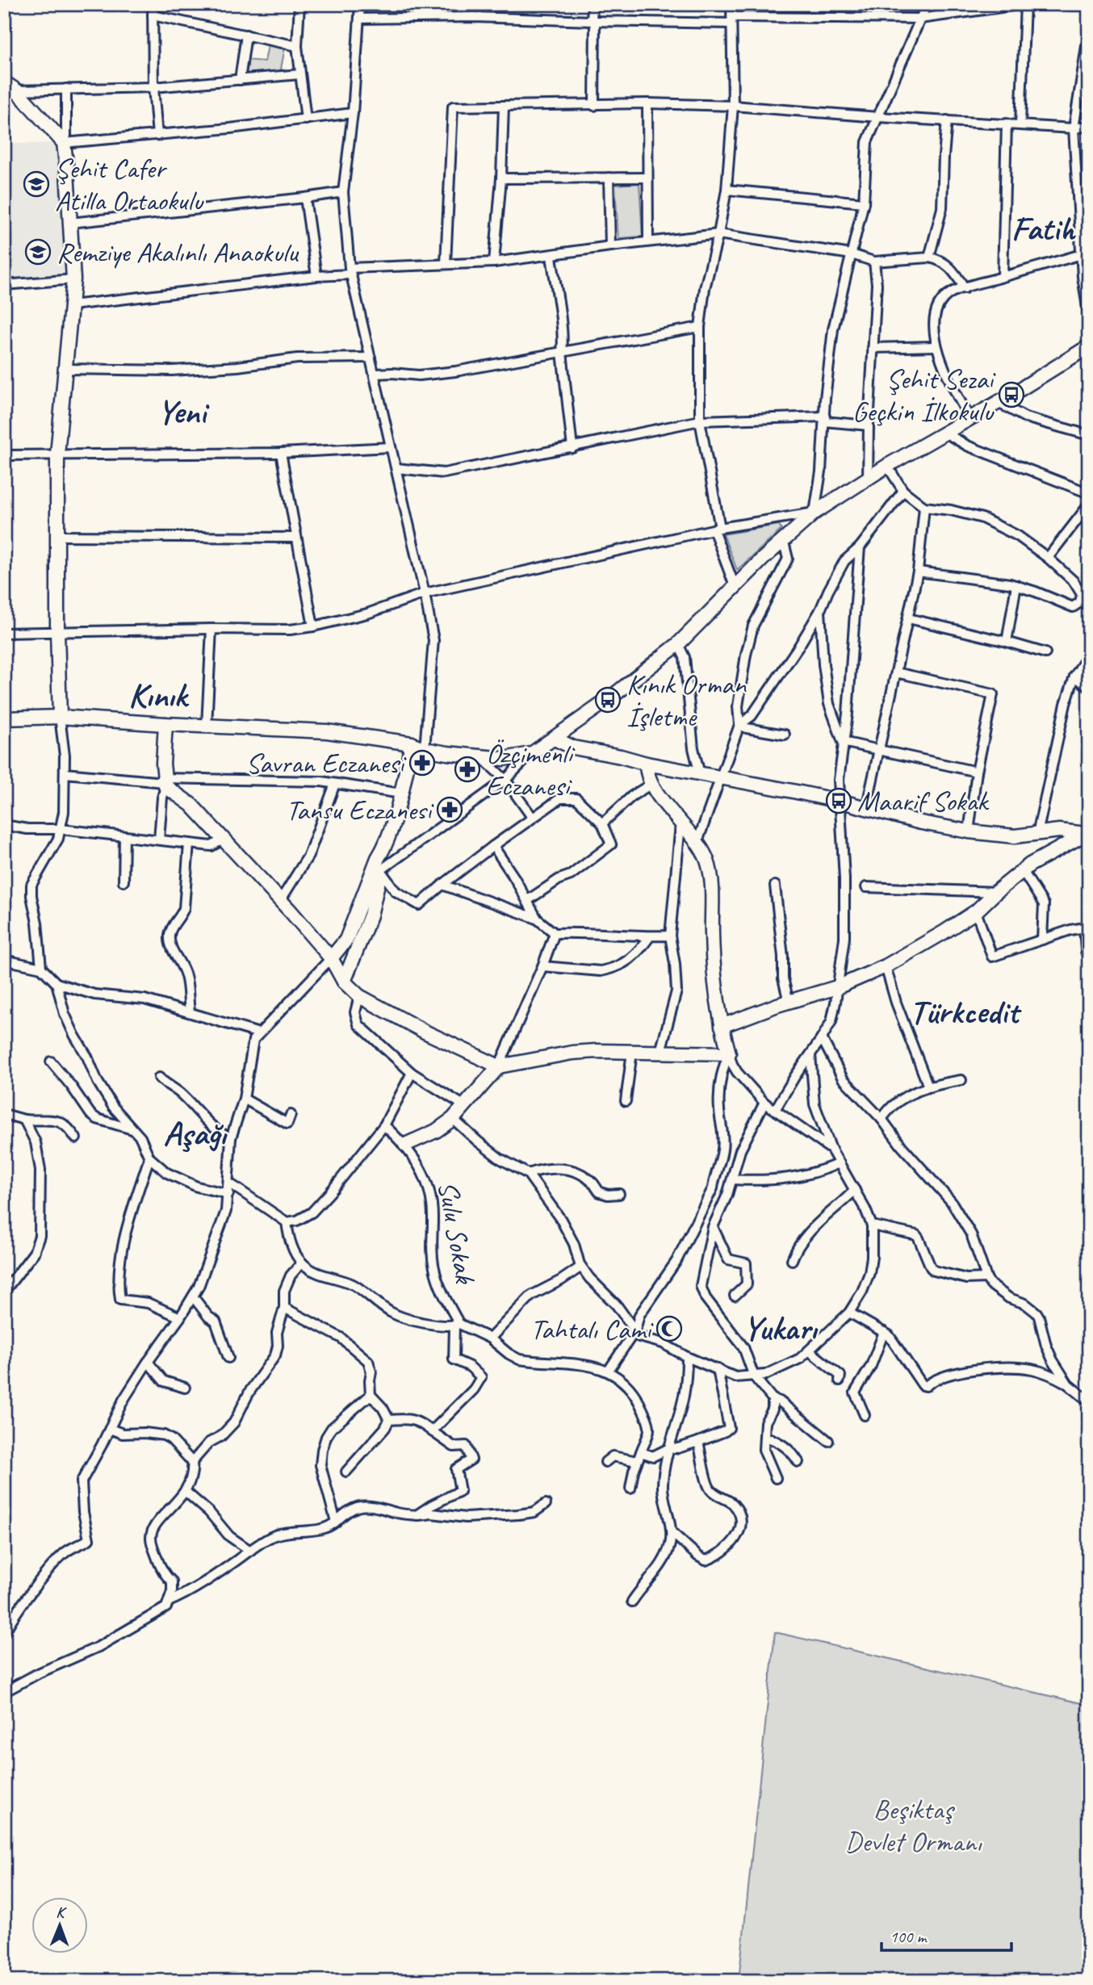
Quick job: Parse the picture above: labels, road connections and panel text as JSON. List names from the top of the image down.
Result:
{
  "streets": {
    "street": ["Sulu Sokak"]
  },
  "districts": [
    "Fatih",
    "Yeni",
    "Kınık",
    "Türkcedit",
    "Aşağı",
    "Yukarı"
  ],
  "parks": ["Beşiktaş Devlet Ormanı"],
  "places": {
    "school or university": ["Şehit Cafer Atilla Ortaokulu", "Remziye Akalınlı Anaokulu"],
    "bus stop": ["Şehit Sezai Geçkin İlkokulu", "Kınık Orman İşletme", "Maarif Sokak"],
    "pharmacy": ["Savran Eczanesi", "Özçimenli Eczanesi", "Tansu Eczanesi"],
    "mosque": ["Tahtalı Cami"]
  },
  "scale_bar": "100 m",
  "north": "top"
}
